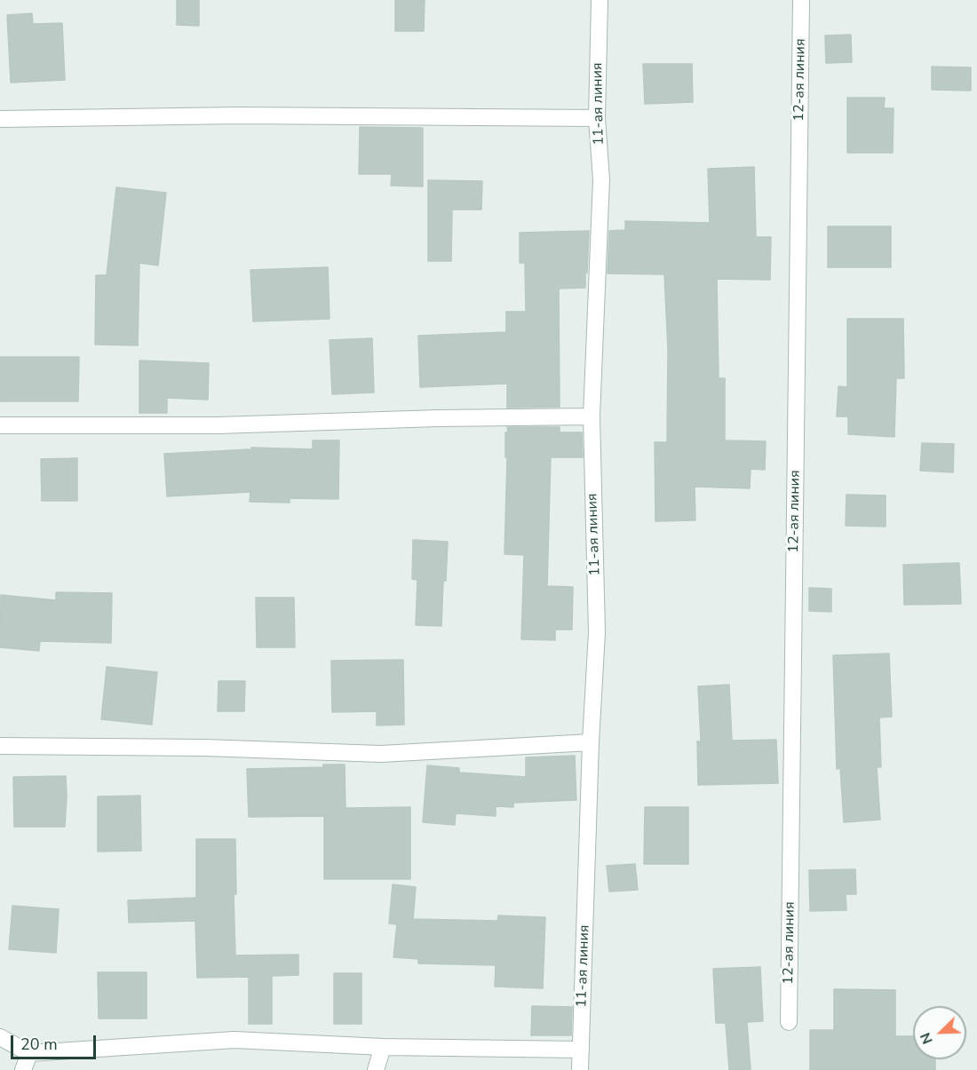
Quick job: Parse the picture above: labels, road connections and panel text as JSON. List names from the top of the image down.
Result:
{
  "streets": {
    "street": ["12-ая линия", "11-ая линия"]
  },
  "scale_bar": "20 m",
  "north": "bottom left"
}
